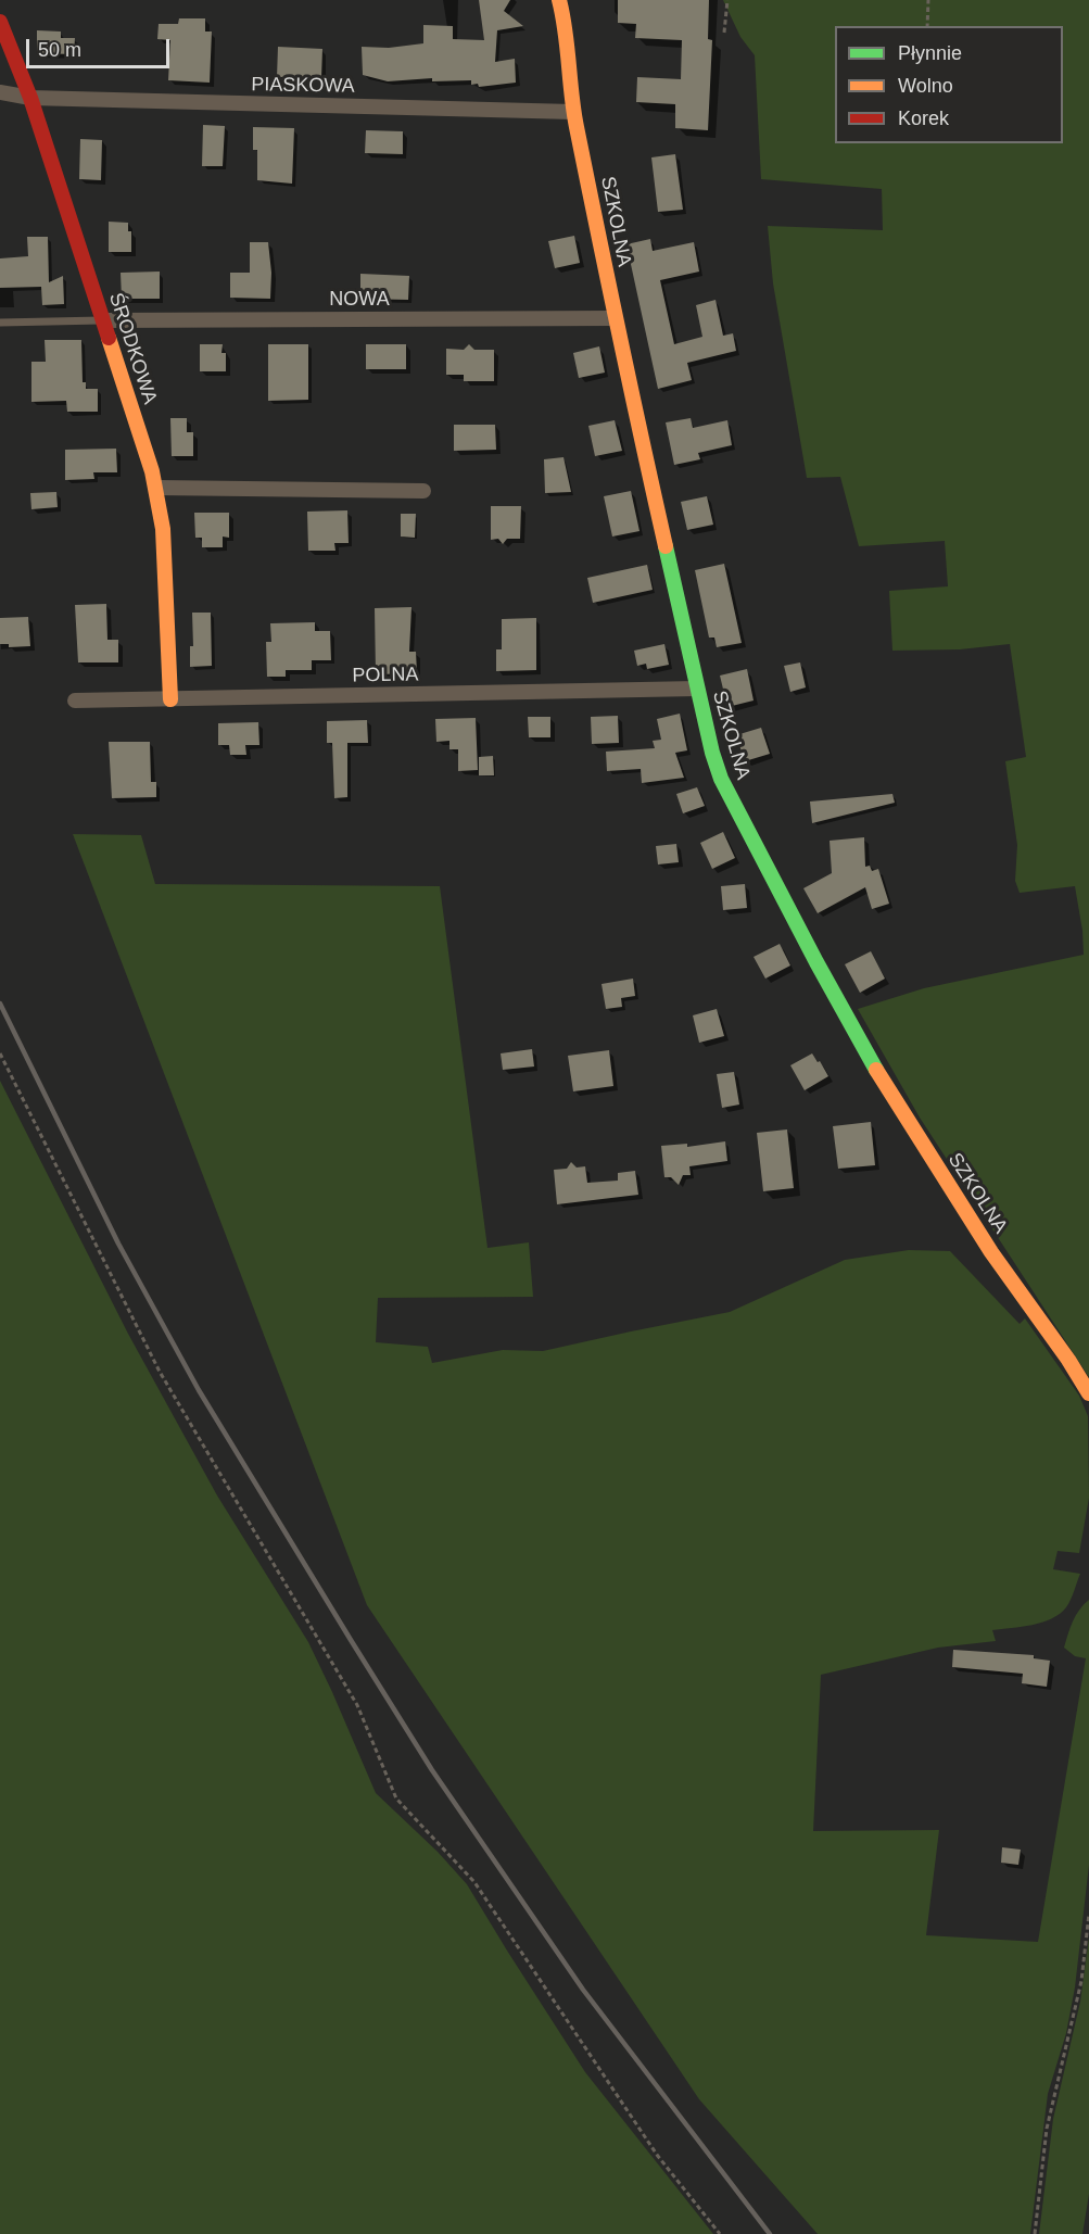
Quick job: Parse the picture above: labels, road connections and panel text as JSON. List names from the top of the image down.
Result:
{
  "streets": {
    "street": [
      "PIASKOWA",
      "SZKOLNA",
      "NOWA",
      "ŚRODKOWA",
      "POLNA"
    ]
  },
  "crossings": [
    ["PIASKOWA", "SZKOLNA"],
    ["PIASKOWA", "ŚRODKOWA"],
    ["SZKOLNA", "NOWA"],
    ["SZKOLNA", "POLNA"],
    ["NOWA", "ŚRODKOWA"],
    ["ŚRODKOWA", "POLNA"]
  ],
  "legend": ["Płynnie", "Wolno", "Korek"],
  "scale_bar": "50 m"
}
